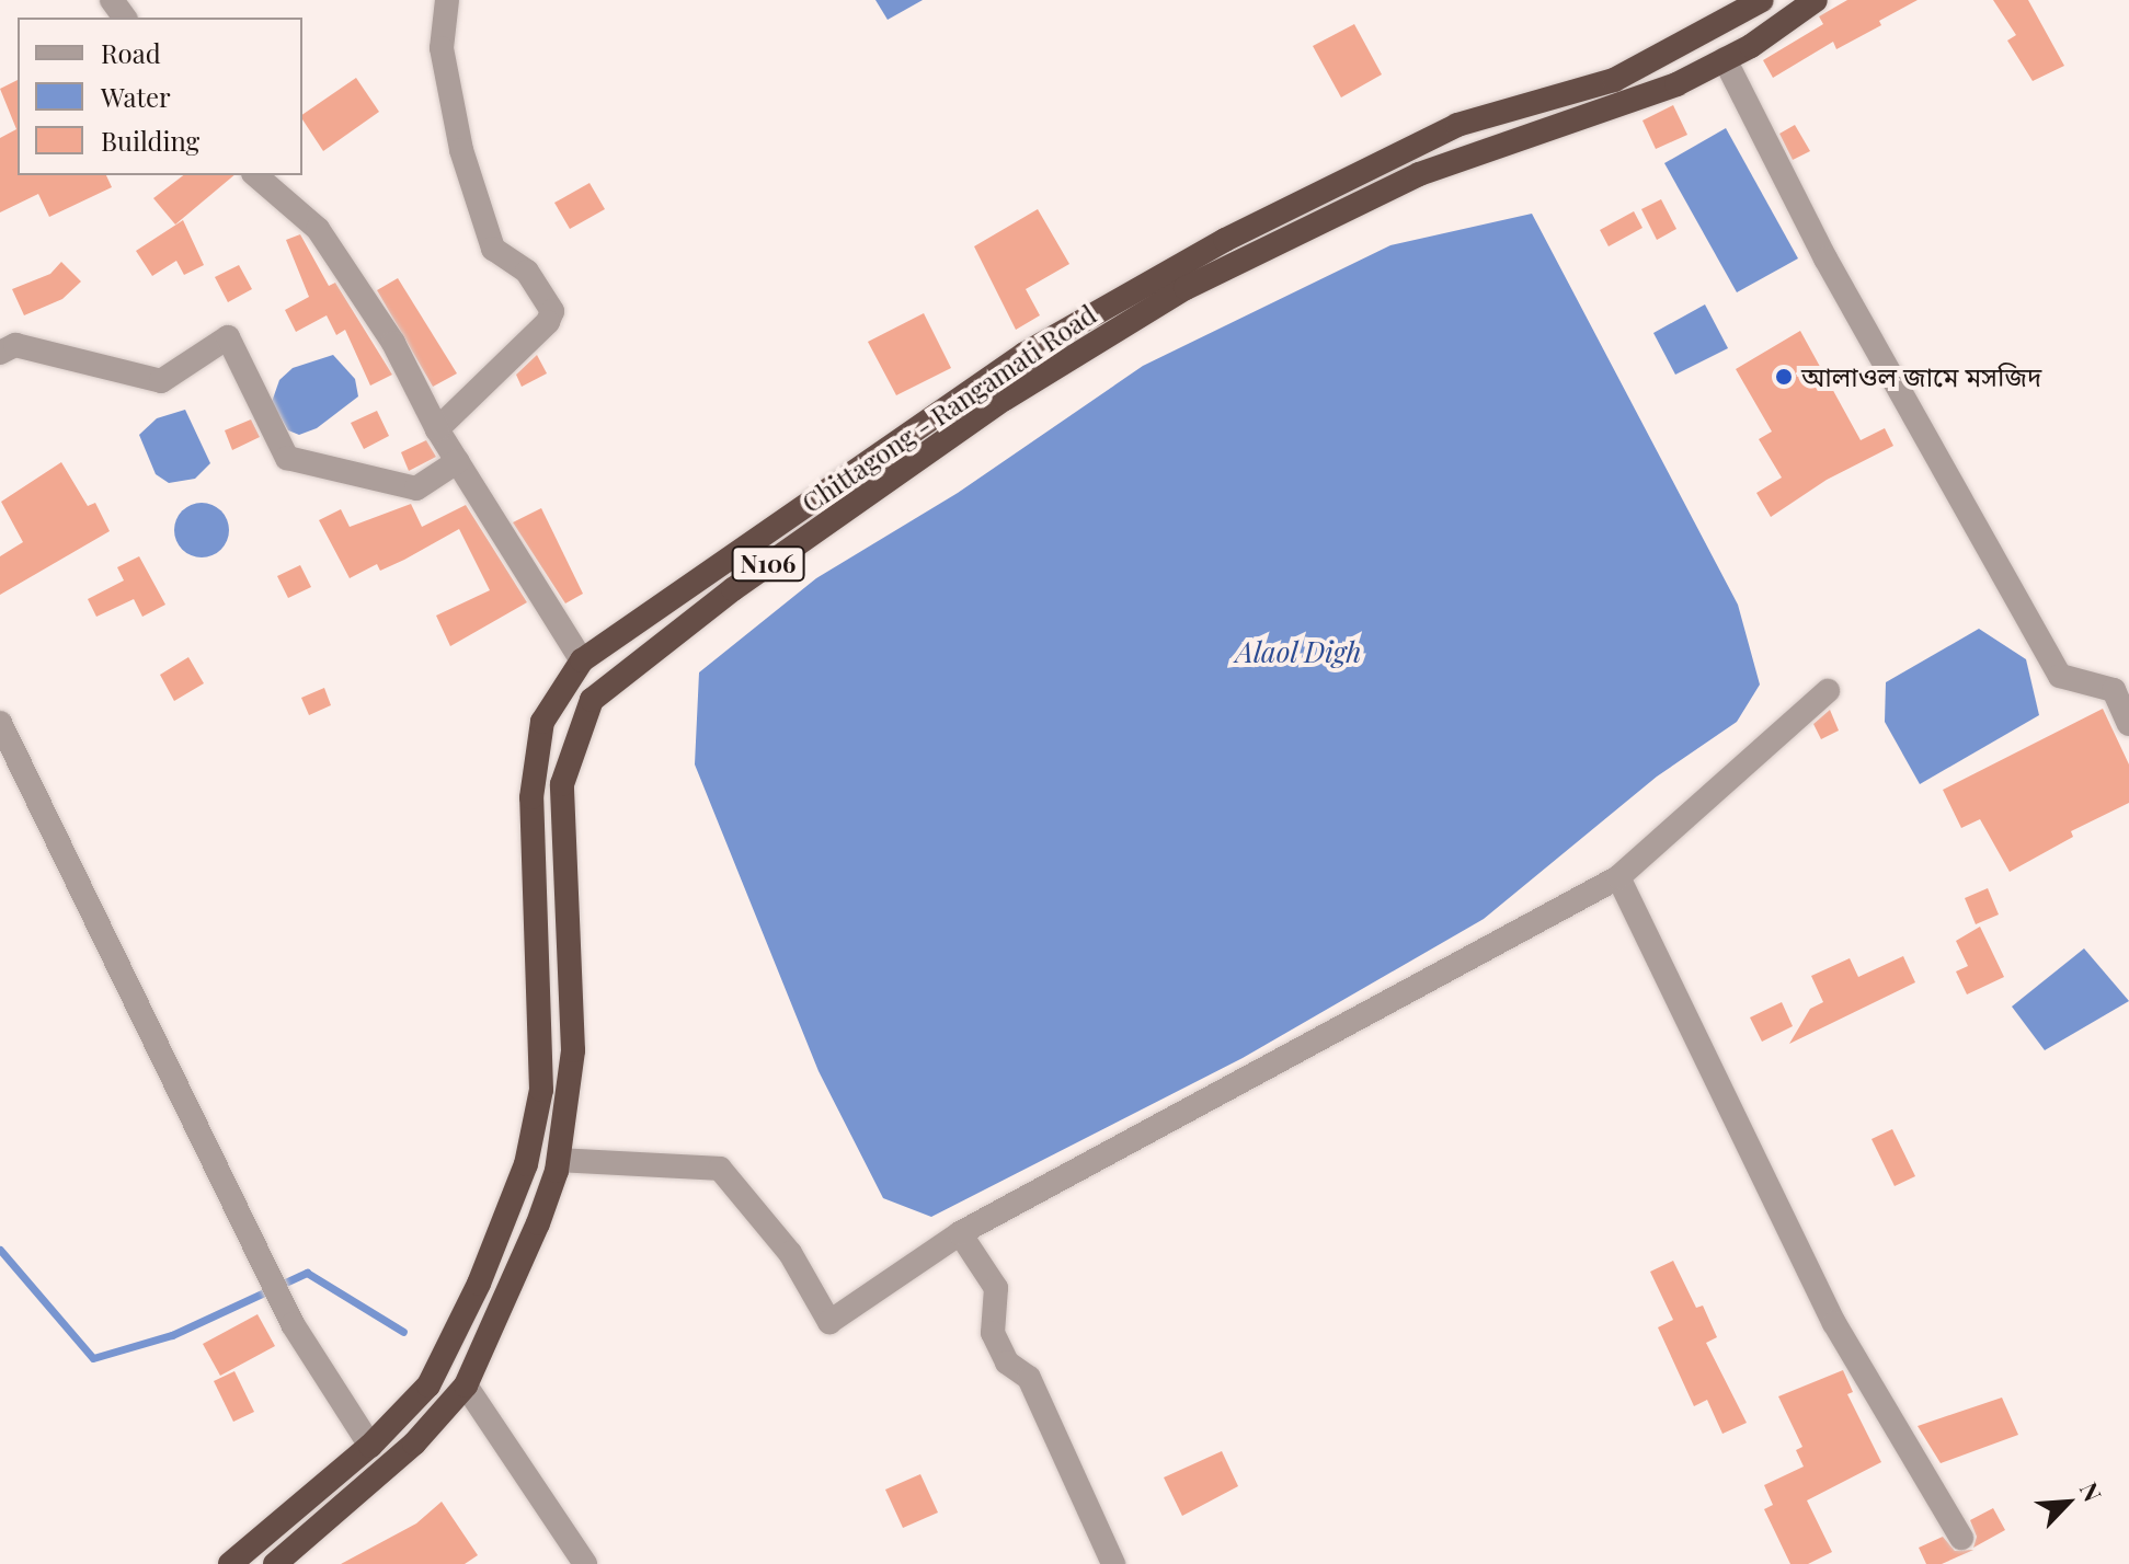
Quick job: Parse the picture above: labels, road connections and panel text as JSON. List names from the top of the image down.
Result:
{
  "streets": {
    "highway": ["Chittagong - Rangamati Road", "N106"]
  },
  "water": ["Alaol Digh"],
  "places": ["আলাওল জামে মসজিদ"],
  "legend": ["Road", "Water", "Building"],
  "north": "top right"
}
